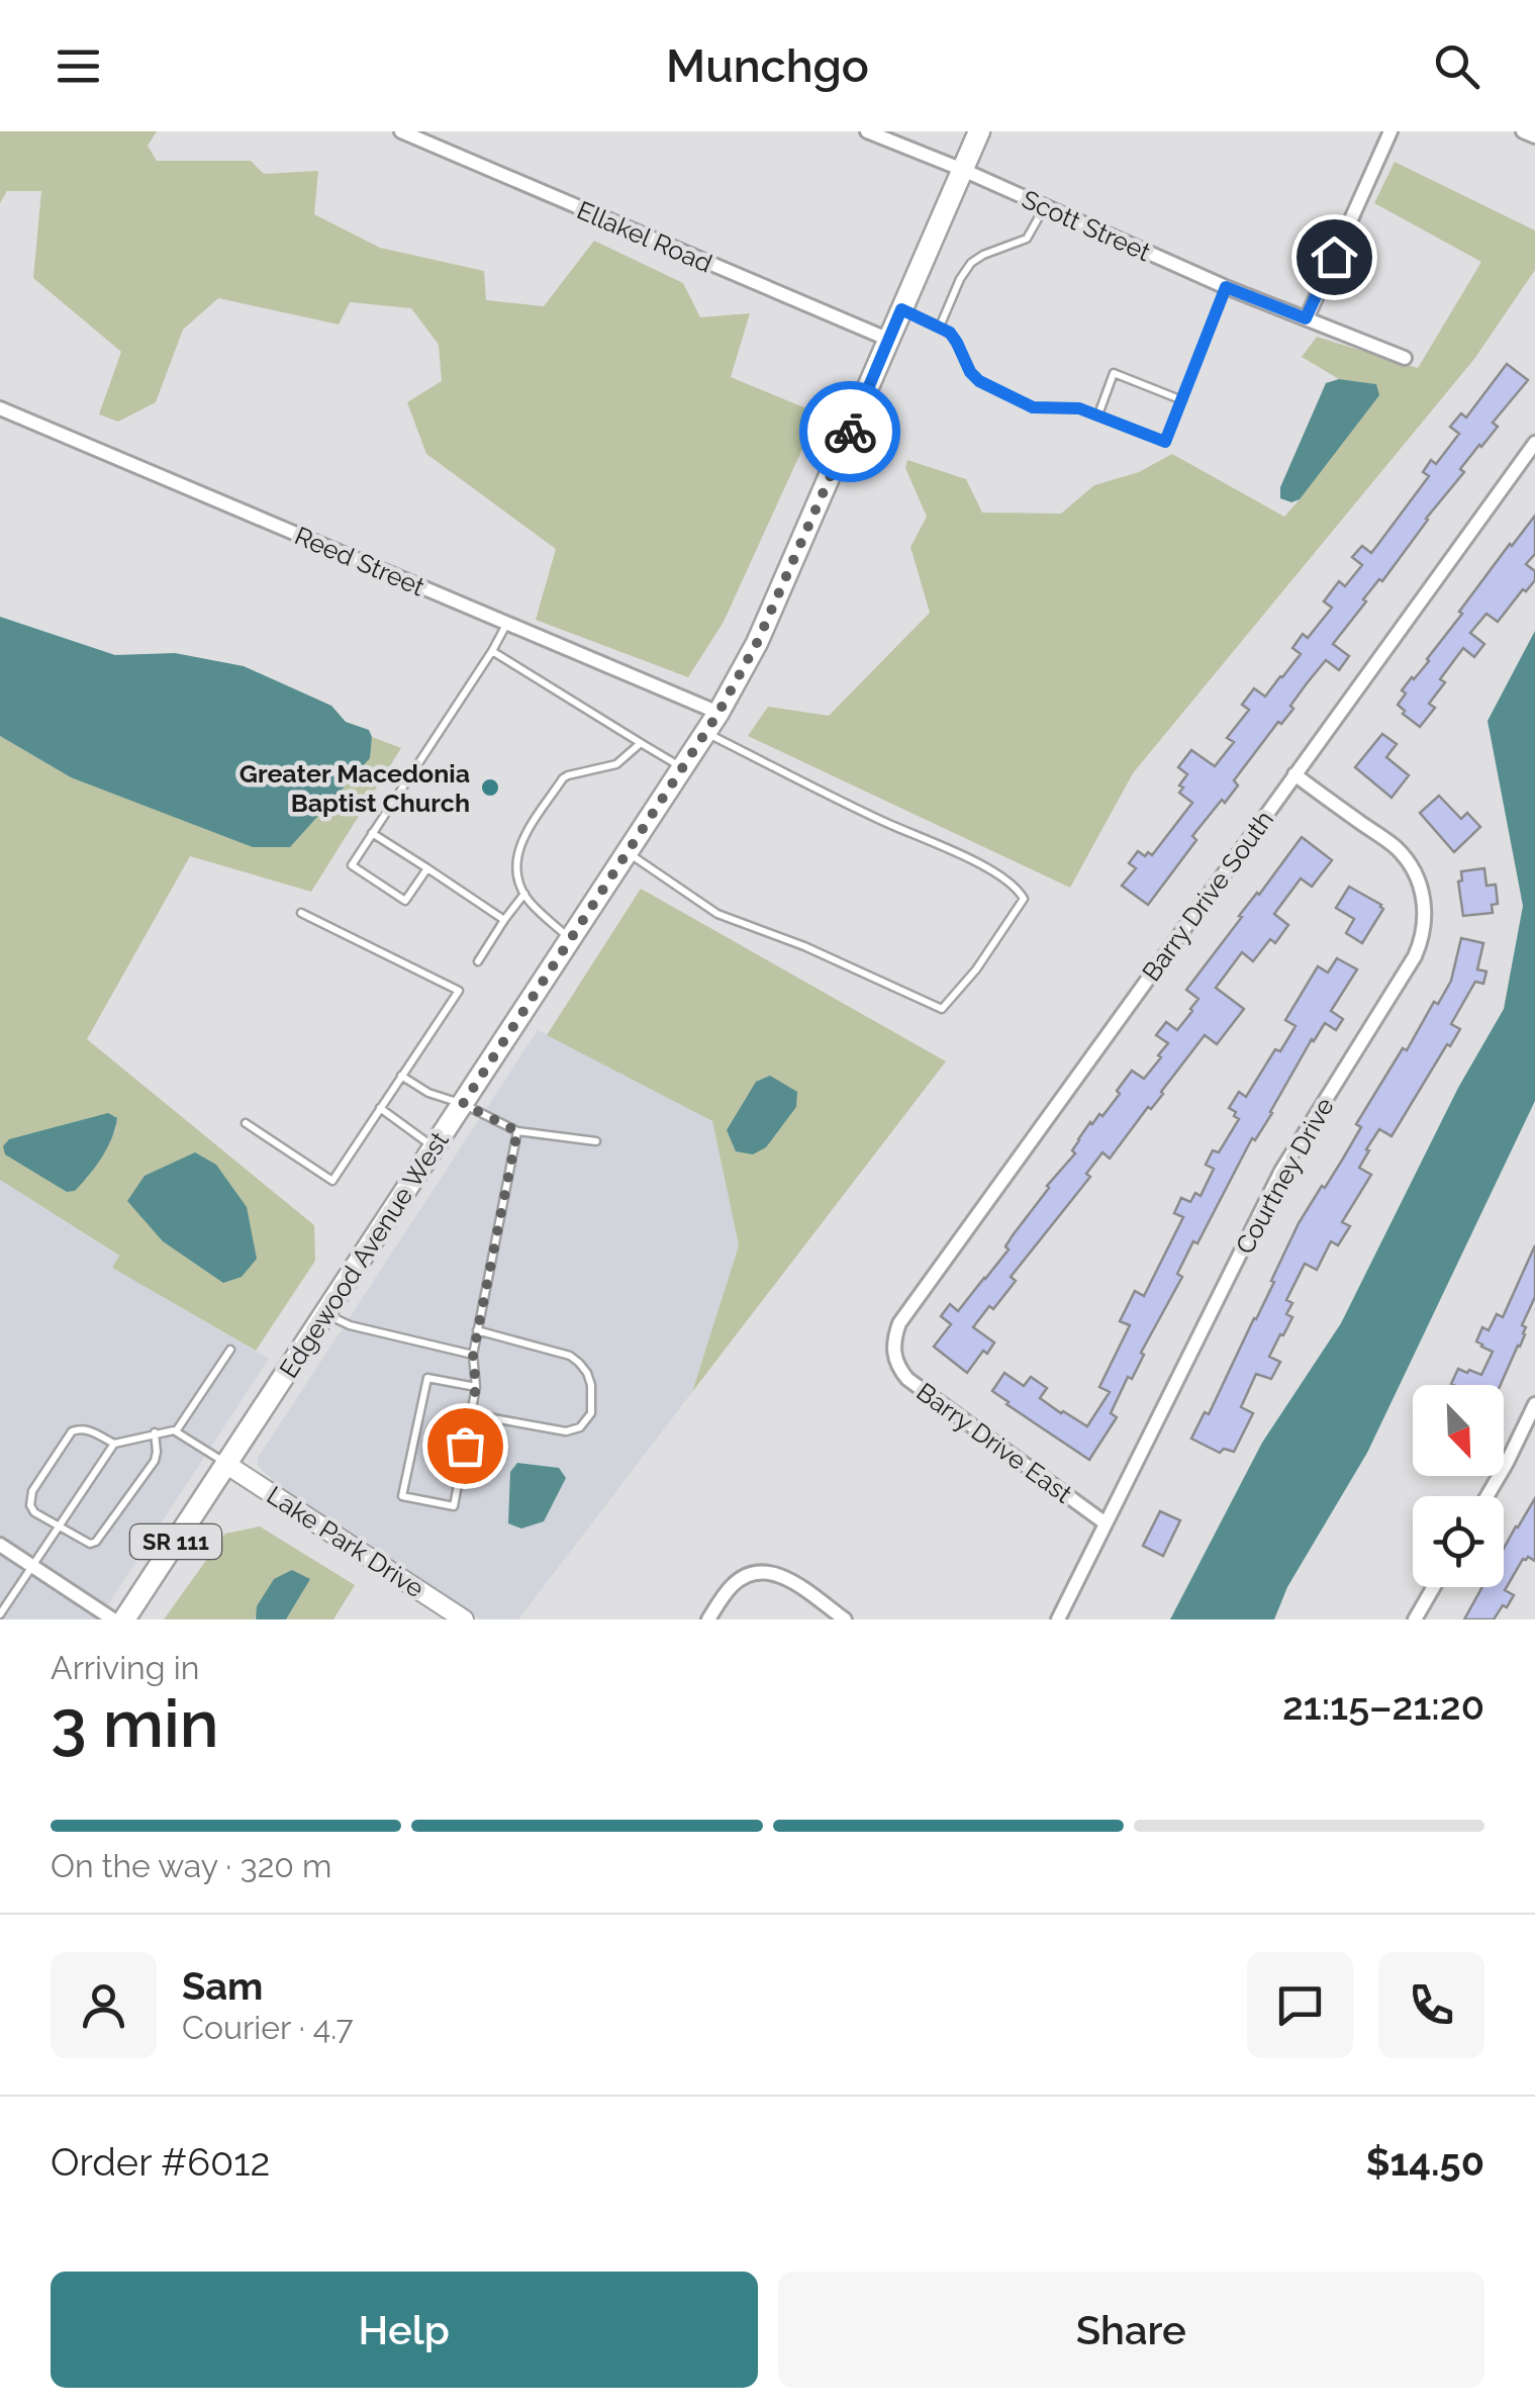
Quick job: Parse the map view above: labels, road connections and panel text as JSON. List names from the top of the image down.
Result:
{
  "streets": {
    "main road": ["Edgewood Avenue West", "SR 111"],
    "street": [
      "Scott Street",
      "Ellakel Road",
      "Reed Street",
      "Barry Drive South",
      "Courtney Drive",
      "Barry Drive East",
      "Lake Park Drive"
    ]
  },
  "crossings": [
    ["Scott Street", "Edgewood Avenue West"],
    ["Ellakel Road", "Edgewood Avenue West"],
    ["Reed Street", "Edgewood Avenue West"],
    ["Barry Drive South", "Courtney Drive"],
    ["Barry Drive South", "Barry Drive East"],
    ["Courtney Drive", "Barry Drive East"],
    ["Edgewood Avenue West", "Lake Park Drive"]
  ],
  "places": ["Greater Macedonia Baptist Church"],
  "north": "bottom right",
  "page": {
    "header": "Munchgo",
    "heading": ["3 min", "Arriving in", "21:15–21:20"],
    "panel": [
      "Sam",
      "Courier · 4.7",
      "Order #6012",
      "$14.50"
    ],
    "bar": "On the way · 320 m",
    "buttons": ["Help", "Share"]
  }
}
